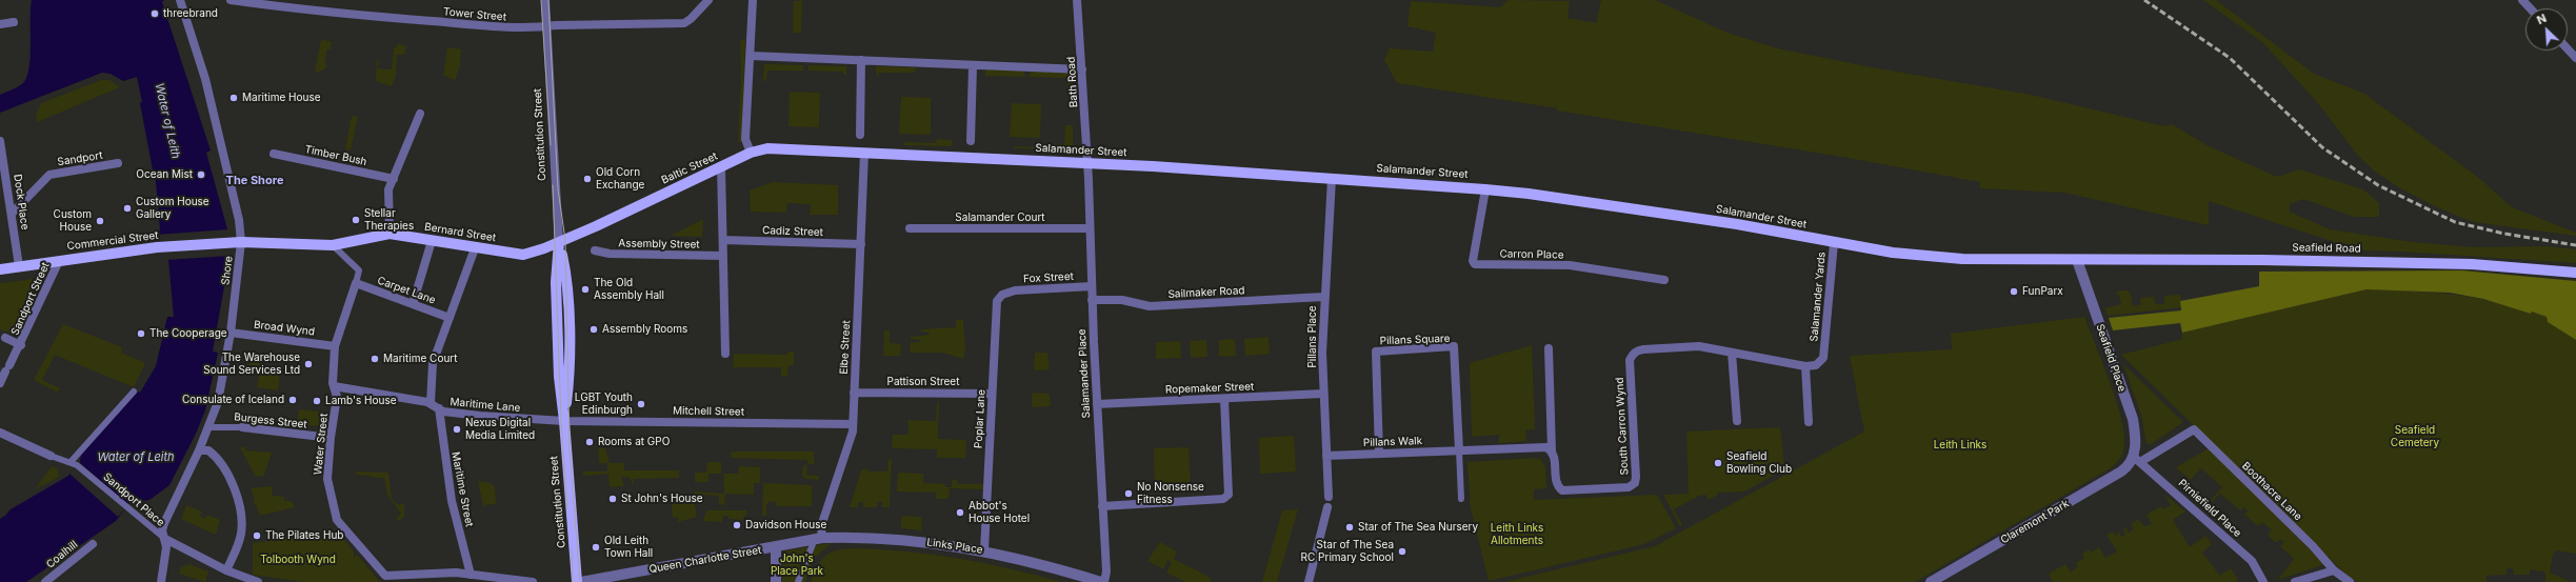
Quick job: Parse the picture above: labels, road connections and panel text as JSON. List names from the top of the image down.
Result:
{
  "streets": {
    "main road": [
      "Constitution Street",
      "Salamander Street",
      "Baltic Street",
      "Bernard Street",
      "Commercial Street",
      "Seafield Road"
    ],
    "street": [
      "Tower Street",
      "Bath Road",
      "Timber Bush",
      "Sandport",
      "Dock Place",
      "Salamander Court",
      "Cadiz Street",
      "Assembly Street",
      "Carron Place",
      "Shore",
      "Fox Street",
      "Carpet Lane",
      "Sailmaker Road",
      "Salamander Yards",
      "Sandport Street",
      "Broad Wynd",
      "Pillans Place",
      "Pillans Square",
      "Elbe Street",
      "Seafield Place",
      "Salamander Place",
      "Pattison Street",
      "Ropemaker Street",
      "Maritime Lane",
      "Mitchell Street",
      "Poplar Lane",
      "Burgess Street",
      "South Carron Wynd",
      "Pillans Walk",
      "Water Street",
      "Maritime Street",
      "Boothacre Lane",
      "Sandport Place",
      "Pirniefield Place",
      "Claremont Park",
      "Links Place",
      "Coalhill",
      "Queen Charlotte Street"
    ]
  },
  "crossings": [
    ["Tower Street", "Constitution Street"],
    ["Bath Road", "Salamander Street"],
    ["Bath Road", "Salamander Place"],
    ["Constitution Street", "Baltic Street"],
    ["Constitution Street", "Bernard Street"],
    ["Constitution Street", "Maritime Lane"],
    ["Constitution Street", "Mitchell Street"],
    ["Salamander Street", "Baltic Street"],
    ["Salamander Street", "Seafield Road"],
    ["Salamander Street", "Carron Place"],
    ["Salamander Street", "Salamander Yards"],
    ["Salamander Street", "Pillans Place"],
    ["Salamander Street", "Elbe Street"],
    ["Salamander Street", "Seafield Place"],
    ["Salamander Street", "Salamander Place"],
    ["Sandport", "Dock Place"],
    ["Baltic Street", "Bernard Street"],
    ["Dock Place", "Commercial Street"],
    ["Salamander Court", "Salamander Place"],
    ["Cadiz Street", "Elbe Street"],
    ["Bernard Street", "Commercial Street"],
    ["Bernard Street", "Shore"],
    ["Commercial Street", "Sandport Street"],
    ["Seafield Road", "Seafield Place"],
    ["Shore", "Broad Wynd"],
    ["Shore", "Burgess Street"],
    ["Shore", "Sandport Place"],
    ["Fox Street", "Salamander Place"],
    ["Fox Street", "Poplar Lane"],
    ["Sailmaker Road", "Pillans Place"],
    ["Sailmaker Road", "Salamander Place"],
    ["Salamander Yards", "South Carron Wynd"],
    ["Broad Wynd", "Water Street"],
    ["Pillans Place", "Ropemaker Street"],
    ["Pillans Place", "Pillans Walk"],
    ["Pillans Square", "Pillans Walk"],
    ["Elbe Street", "Pattison Street"],
    ["Elbe Street", "Mitchell Street"],
    ["Elbe Street", "Links Place"],
    ["Elbe Street", "Queen Charlotte Street"],
    ["Seafield Place", "Boothacre Lane"],
    ["Seafield Place", "Pirniefield Place"],
    ["Seafield Place", "Claremont Park"],
    ["Salamander Place", "Ropemaker Street"],
    ["Pattison Street", "Poplar Lane"],
    ["Maritime Lane", "Mitchell Street"],
    ["Maritime Lane", "Water Street"],
    ["Maritime Lane", "Maritime Street"],
    ["Poplar Lane", "Links Place"],
    ["Burgess Street", "Water Street"],
    ["South Carron Wynd", "Pillans Walk"],
    ["Boothacre Lane", "Pirniefield Place"],
    ["Boothacre Lane", "Claremont Park"],
    ["Pirniefield Place", "Claremont Park"],
    ["Links Place", "Queen Charlotte Street"]
  ],
  "districts": ["The Shore"],
  "water": ["Water of Leith"],
  "parks": [
    "Seafield Cemetery",
    "Leith Links",
    "Leith Links Allotments",
    "John's Place Park",
    "Tolbooth Wynd"
  ],
  "places": [
    "threebrand",
    "Maritime House",
    "Ocean Mist",
    "Old Corn Exchange",
    "Custom House Gallery",
    "Stellar Therapies",
    "Custom House",
    "The Old Assembly Hall",
    "FunParx",
    "Assembly Rooms",
    "The Cooperage",
    "Maritime Court",
    "The Warehouse Sound Services Ltd",
    "Consulate of Iceland",
    "Lamb's House",
    "LGBT Youth Edinburgh",
    "Nexus Digital Media Limited",
    "Rooms at GPO",
    "Seafield Bowling Club",
    "No Nonsense Fitness",
    "St John's House",
    "Abbot's House Hotel",
    "Davidson House",
    "Star of The Sea Nursery",
    "The Pilates Hub",
    "Old Leith Town Hall",
    "Star of The Sea RC Primary School"
  ],
  "north": "top left"
}
